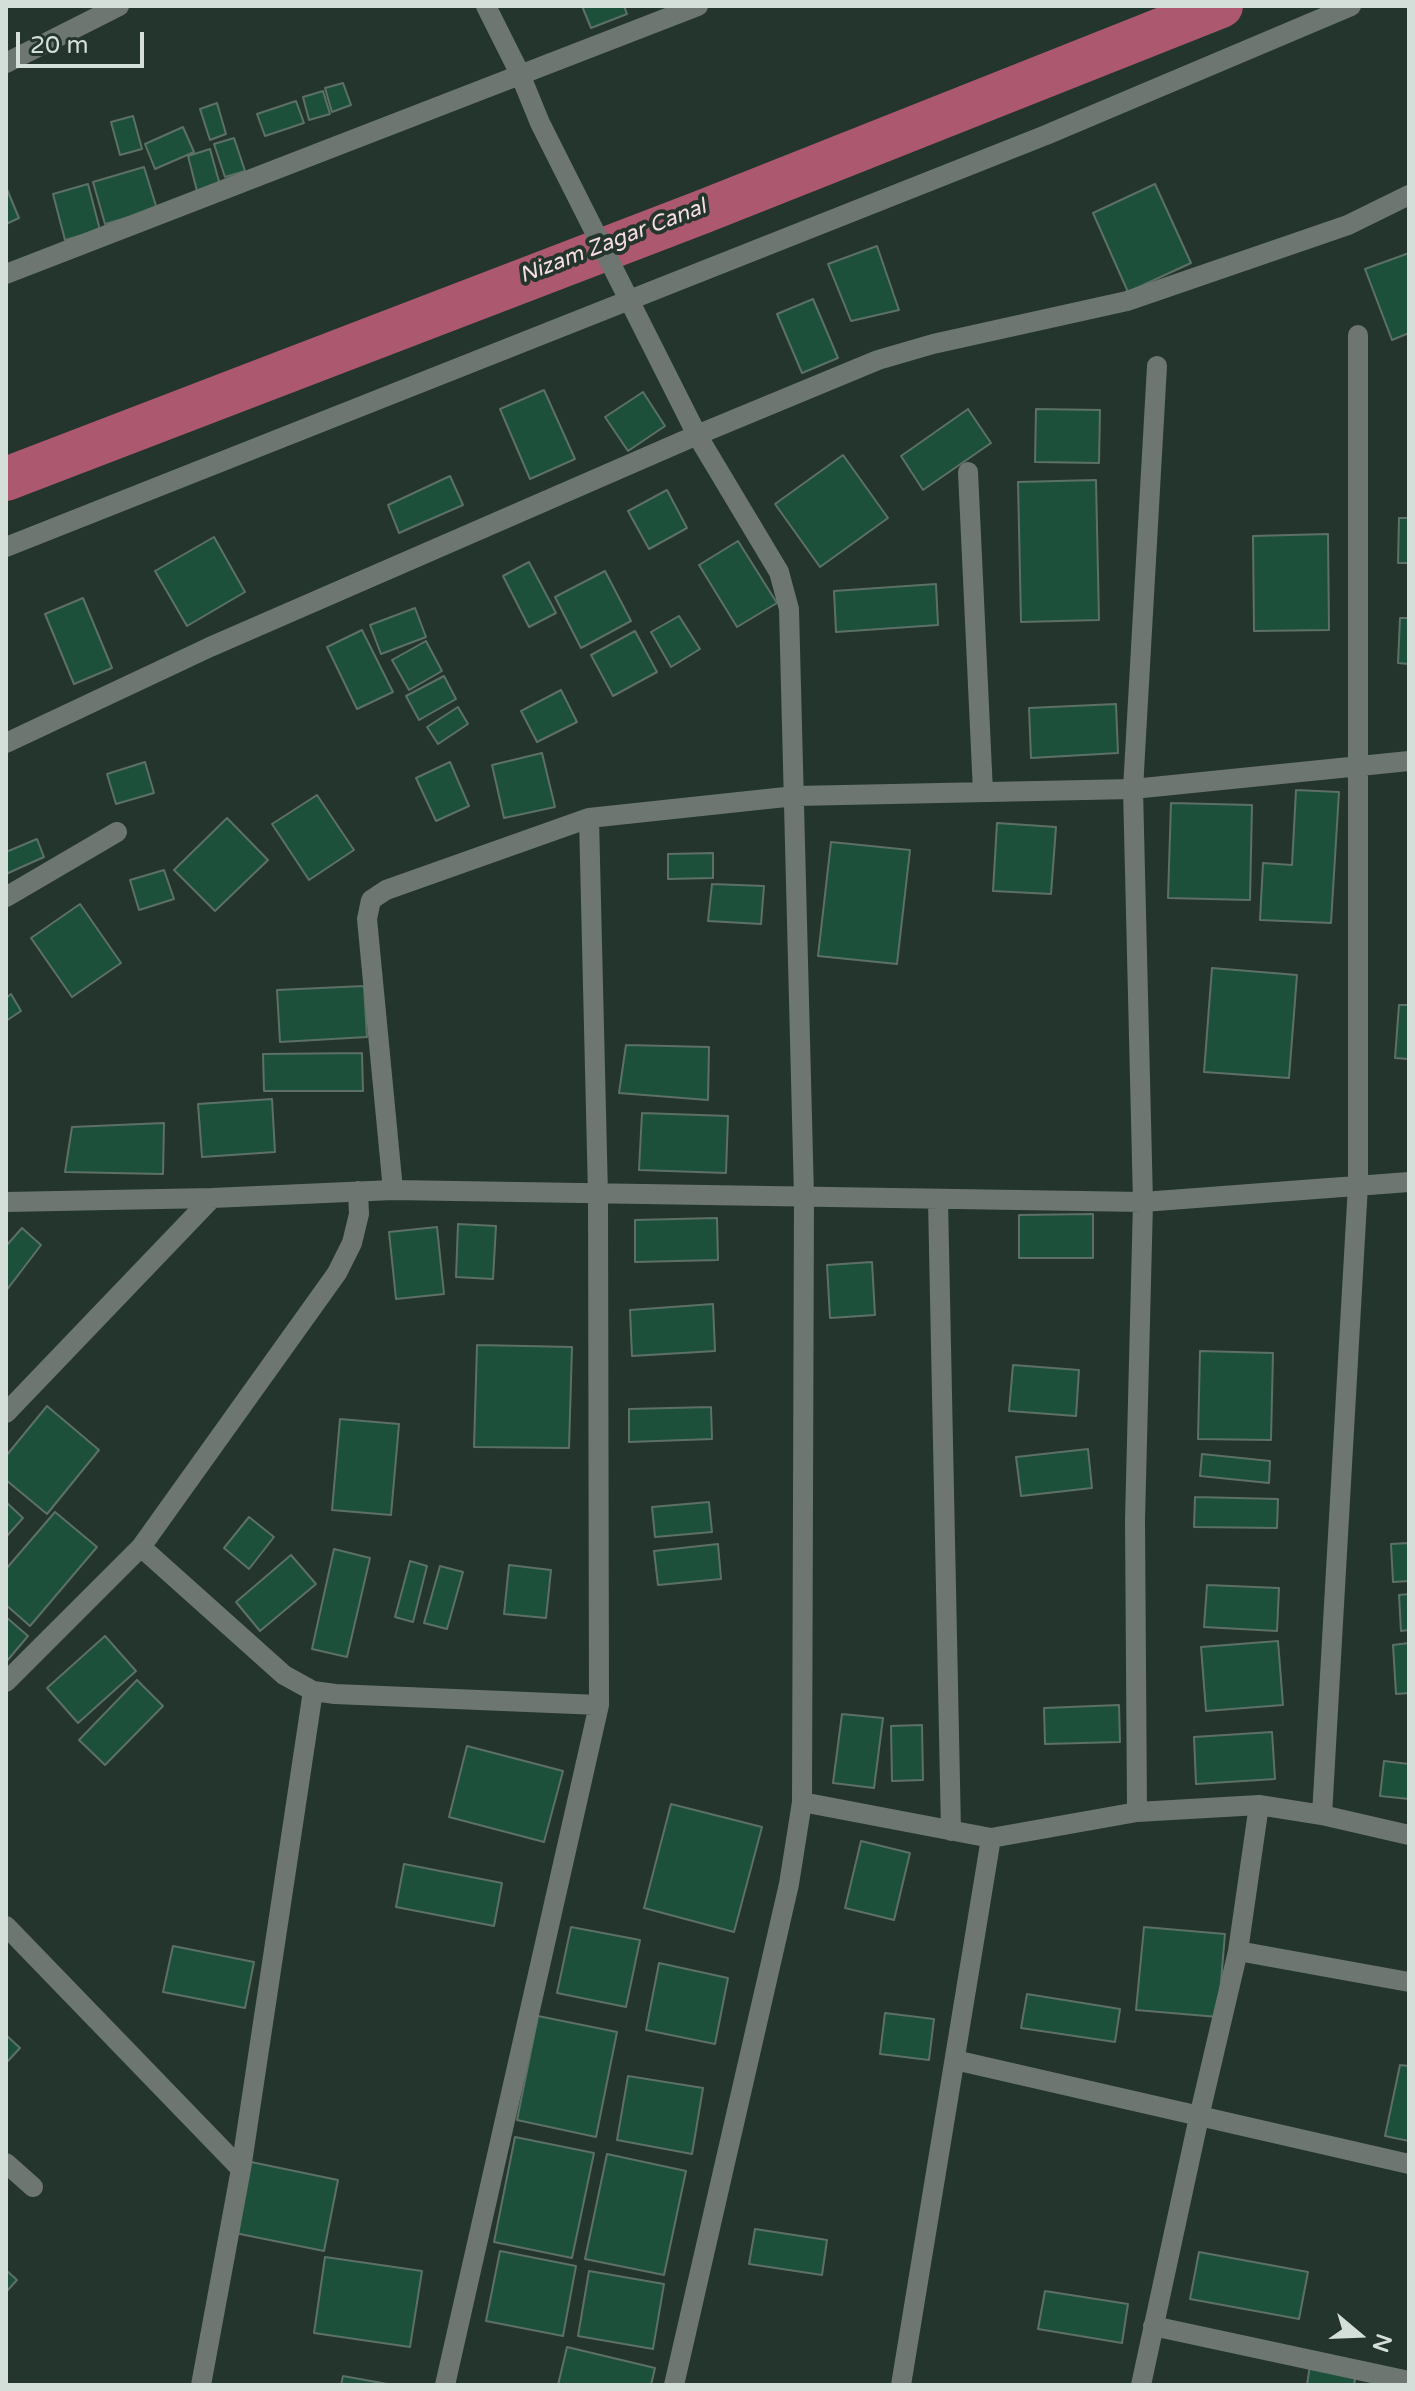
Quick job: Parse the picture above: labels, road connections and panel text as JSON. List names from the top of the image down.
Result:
{
  "water": ["Nizam Zagar Canal"],
  "scale_bar": "20 m",
  "north": "right"
}
